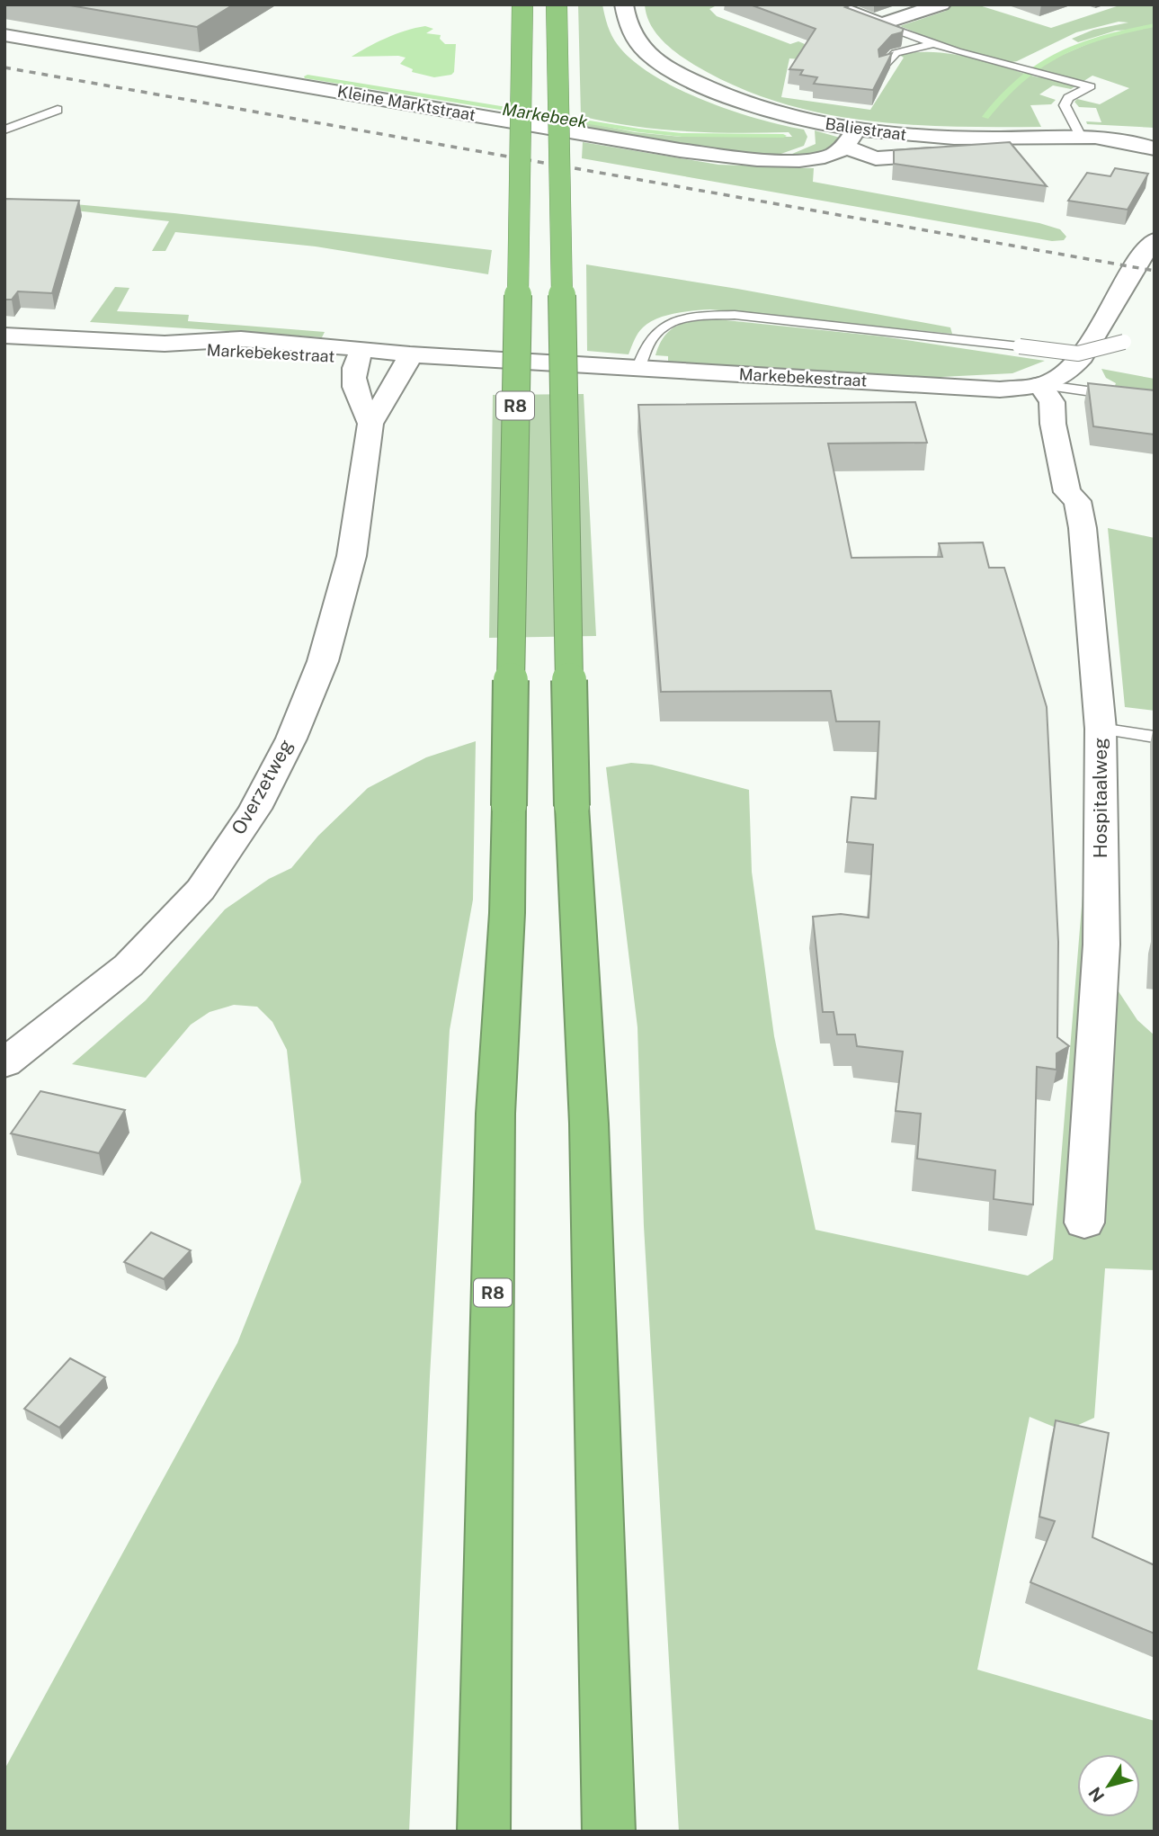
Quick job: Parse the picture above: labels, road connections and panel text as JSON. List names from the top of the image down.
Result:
{
  "streets": {
    "highway": ["R8"],
    "street": [
      "Kleine Marktstraat",
      "Baliestraat",
      "Markebekestraat",
      "Overzetweg",
      "Hospitaalweg"
    ]
  },
  "crossings": [
    ["Kleine Marktstraat", "Baliestraat"],
    ["Markebekestraat", "Overzetweg"],
    ["Markebekestraat", "Hospitaalweg"]
  ],
  "water": ["Markebeek"],
  "north": "bottom left"
}
